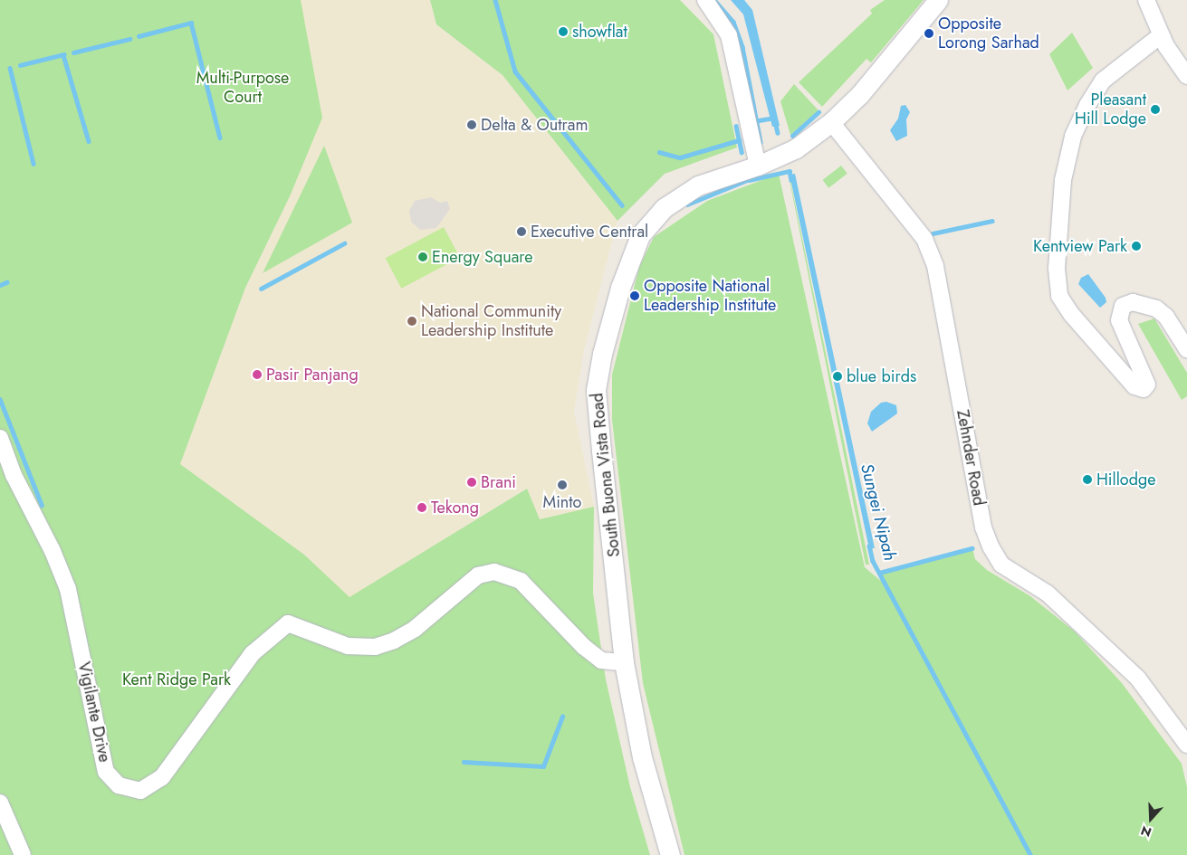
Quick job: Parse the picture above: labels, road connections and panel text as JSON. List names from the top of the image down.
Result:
{
  "streets": {
    "street": ["Zehnder Road", "South Buona Vista Road", "Vigilante Drive"]
  },
  "crossings": [
    ["Zehnder Road", "South Buona Vista Road"],
    ["South Buona Vista Road", "Vigilante Drive"]
  ],
  "water": ["Sungei Nipah"],
  "parks": ["Multi-Purpose Court", "Kent Ridge Park"],
  "places": [
    "showflat",
    "Opposite Lorong Sarhad",
    "Pleasant Hill Lodge",
    "Delta & Outram",
    "Executive Central",
    "Kentview Park",
    "Energy Square",
    "Opposite National Leadership Institute",
    "National Community Leadership Institute",
    "Pasir Panjang",
    "blue birds",
    "Hillodge",
    "Brani",
    "Minto",
    "Tekong"
  ],
  "north": "bottom"
}
